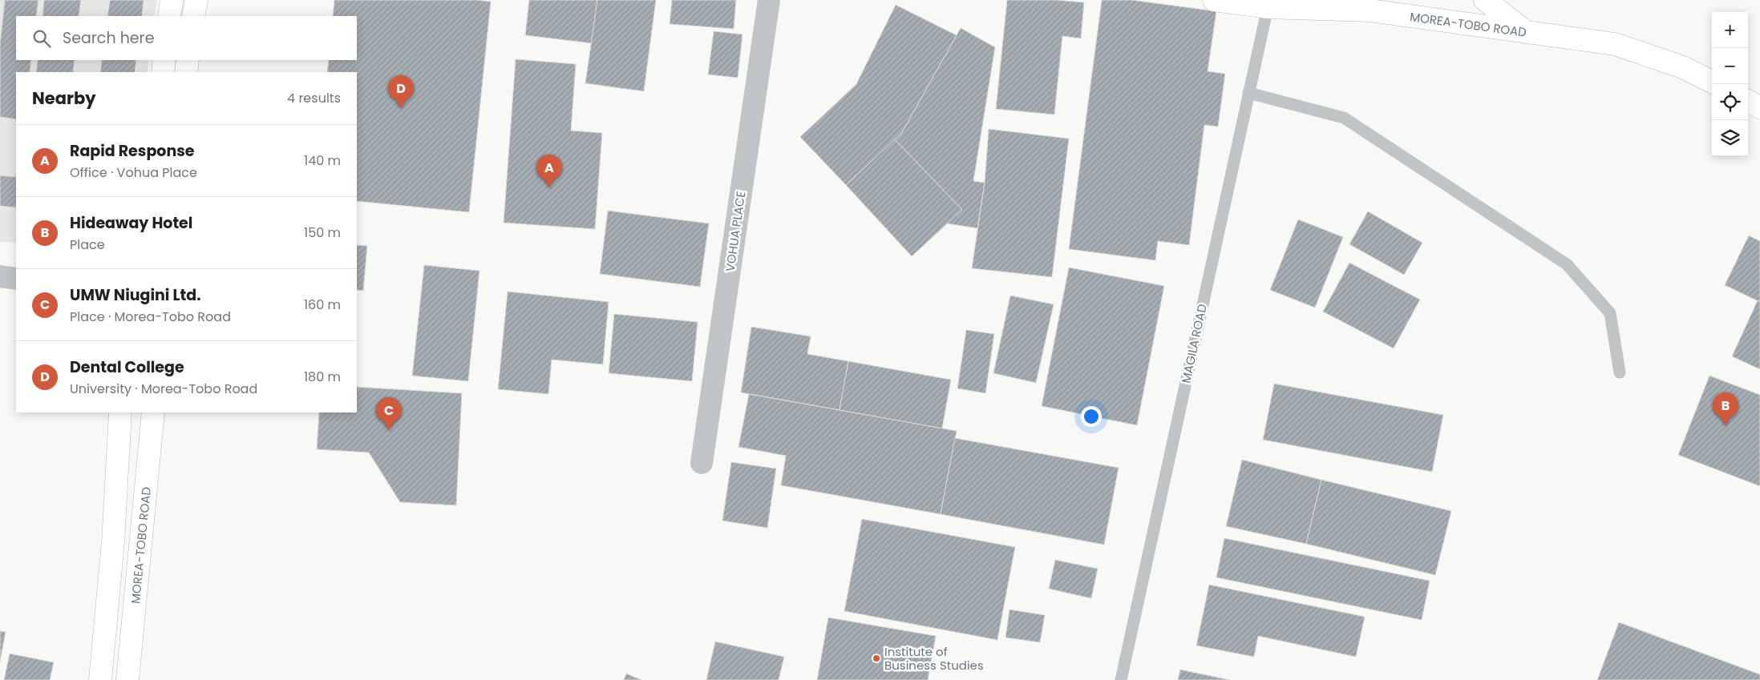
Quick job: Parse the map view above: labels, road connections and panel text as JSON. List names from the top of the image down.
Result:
{
  "streets": {
    "main road": ["MOREA-TOBO ROAD"],
    "street": ["VOHUA PLACE"],
    "lane": ["MAGILA ROAD"]
  },
  "crossings": [
    ["MOREA-TOBO ROAD", "MAGILA ROAD"]
  ],
  "places": ["Institute of Business Studies"],
  "page": {
    "map_buttons": ["+", "−"],
    "search": "Search here",
    "heading": ["Nearby", "4 results"],
    "pins": [
      "D",
      "A",
      "B",
      "C"
    ],
    "list": [
      {
        "mark": "A",
        "name": "Rapid Response",
        "note": "Office · Vohua Place",
        "value": "140 m"
      },
      {
        "mark": "B",
        "name": "Hideaway Hotel",
        "note": "Place",
        "value": "150 m"
      },
      {
        "mark": "C",
        "name": "UMW Niugini Ltd.",
        "note": "Place · Morea-Tobo Road",
        "value": "160 m"
      },
      {
        "mark": "D",
        "name": "Dental College",
        "note": "University · Morea-Tobo Road",
        "value": "180 m"
      }
    ]
  }
}
